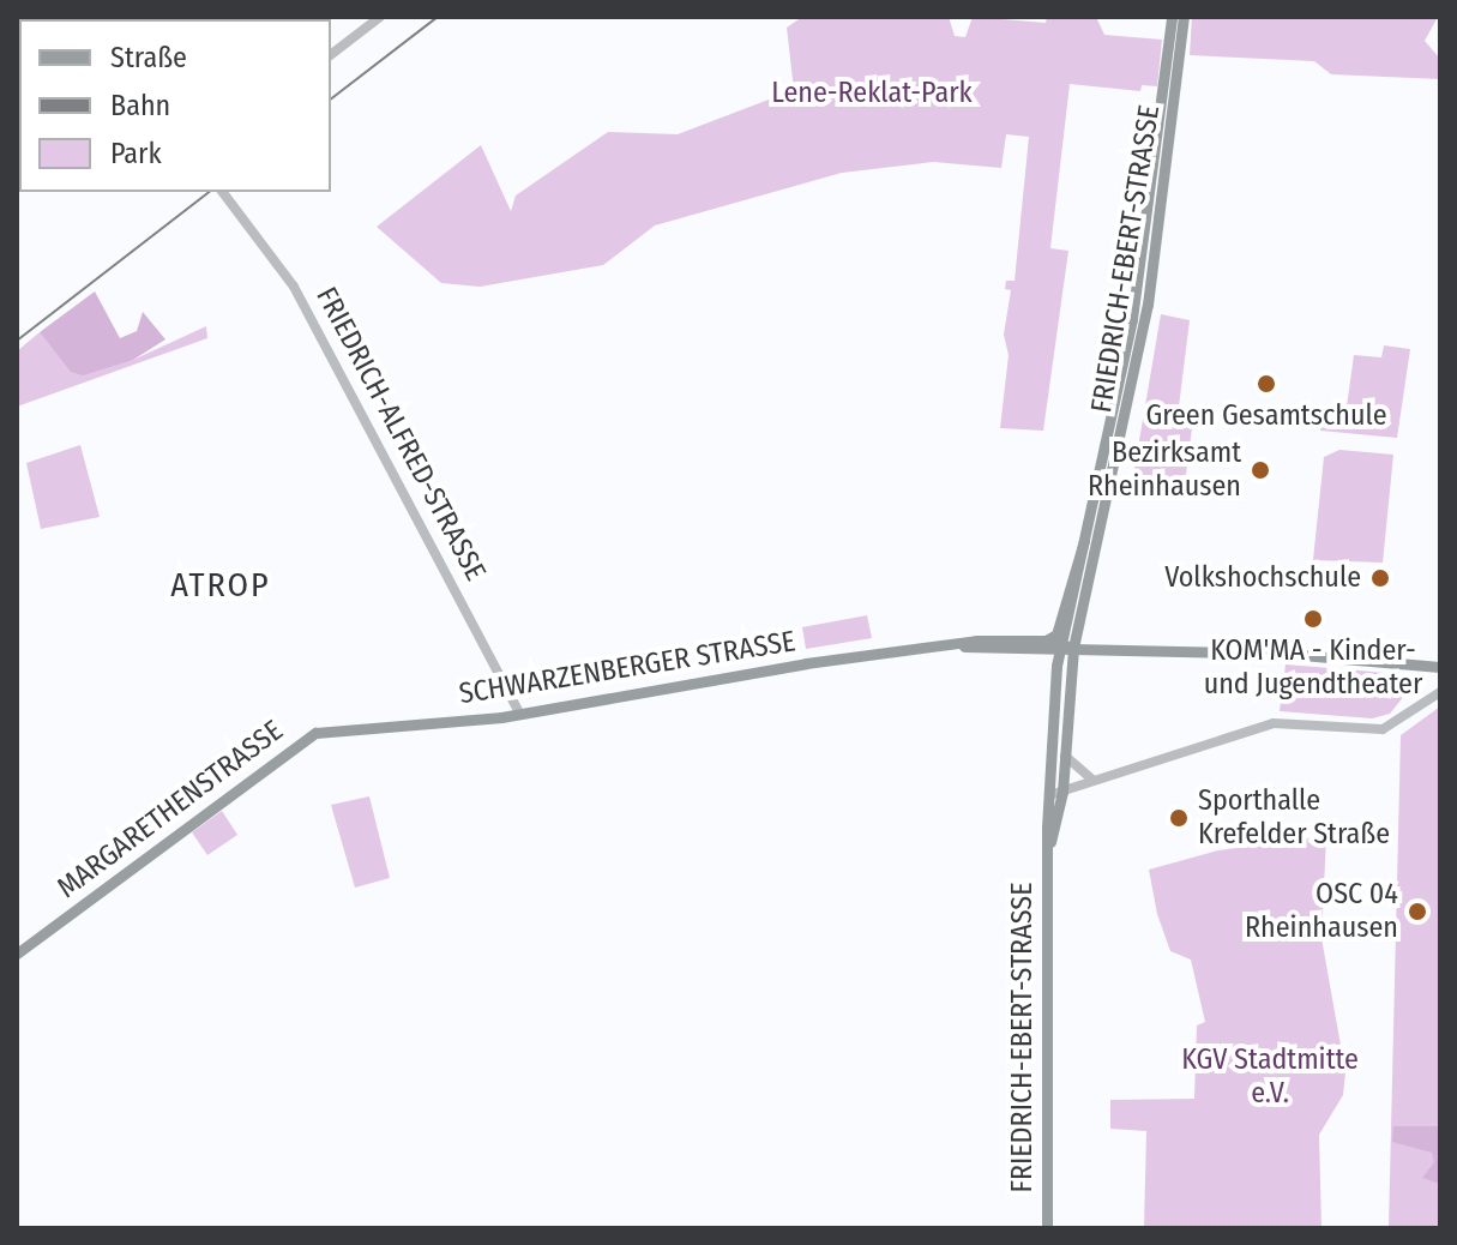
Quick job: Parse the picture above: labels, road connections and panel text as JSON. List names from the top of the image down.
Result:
{
  "streets": {
    "main road": ["FRIEDRICH-EBERT-STRASSE", "SCHWARZENBERGER STRASSE", "MARGARETHENSTRASSE"],
    "street": ["FRIEDRICH-ALFRED-STRASSE"]
  },
  "crossings": [
    ["FRIEDRICH-EBERT-STRASSE", "SCHWARZENBERGER STRASSE"],
    ["FRIEDRICH-ALFRED-STRASSE", "SCHWARZENBERGER STRASSE"],
    ["SCHWARZENBERGER STRASSE", "MARGARETHENSTRASSE"]
  ],
  "districts": ["ATROP"],
  "parks": ["Lene-Reklat-Park", "KGV Stadtmitte e.V."],
  "places": [
    "Green Gesamtschule",
    "Bezirksamt Rheinhausen",
    "Volkshochschule",
    "KOM'MA - Kinder- und Jugendtheater",
    "Sporthalle Krefelder Straße",
    "OSC 04 Rheinhausen"
  ],
  "legend": ["Straße", "Bahn", "Park"]
}
